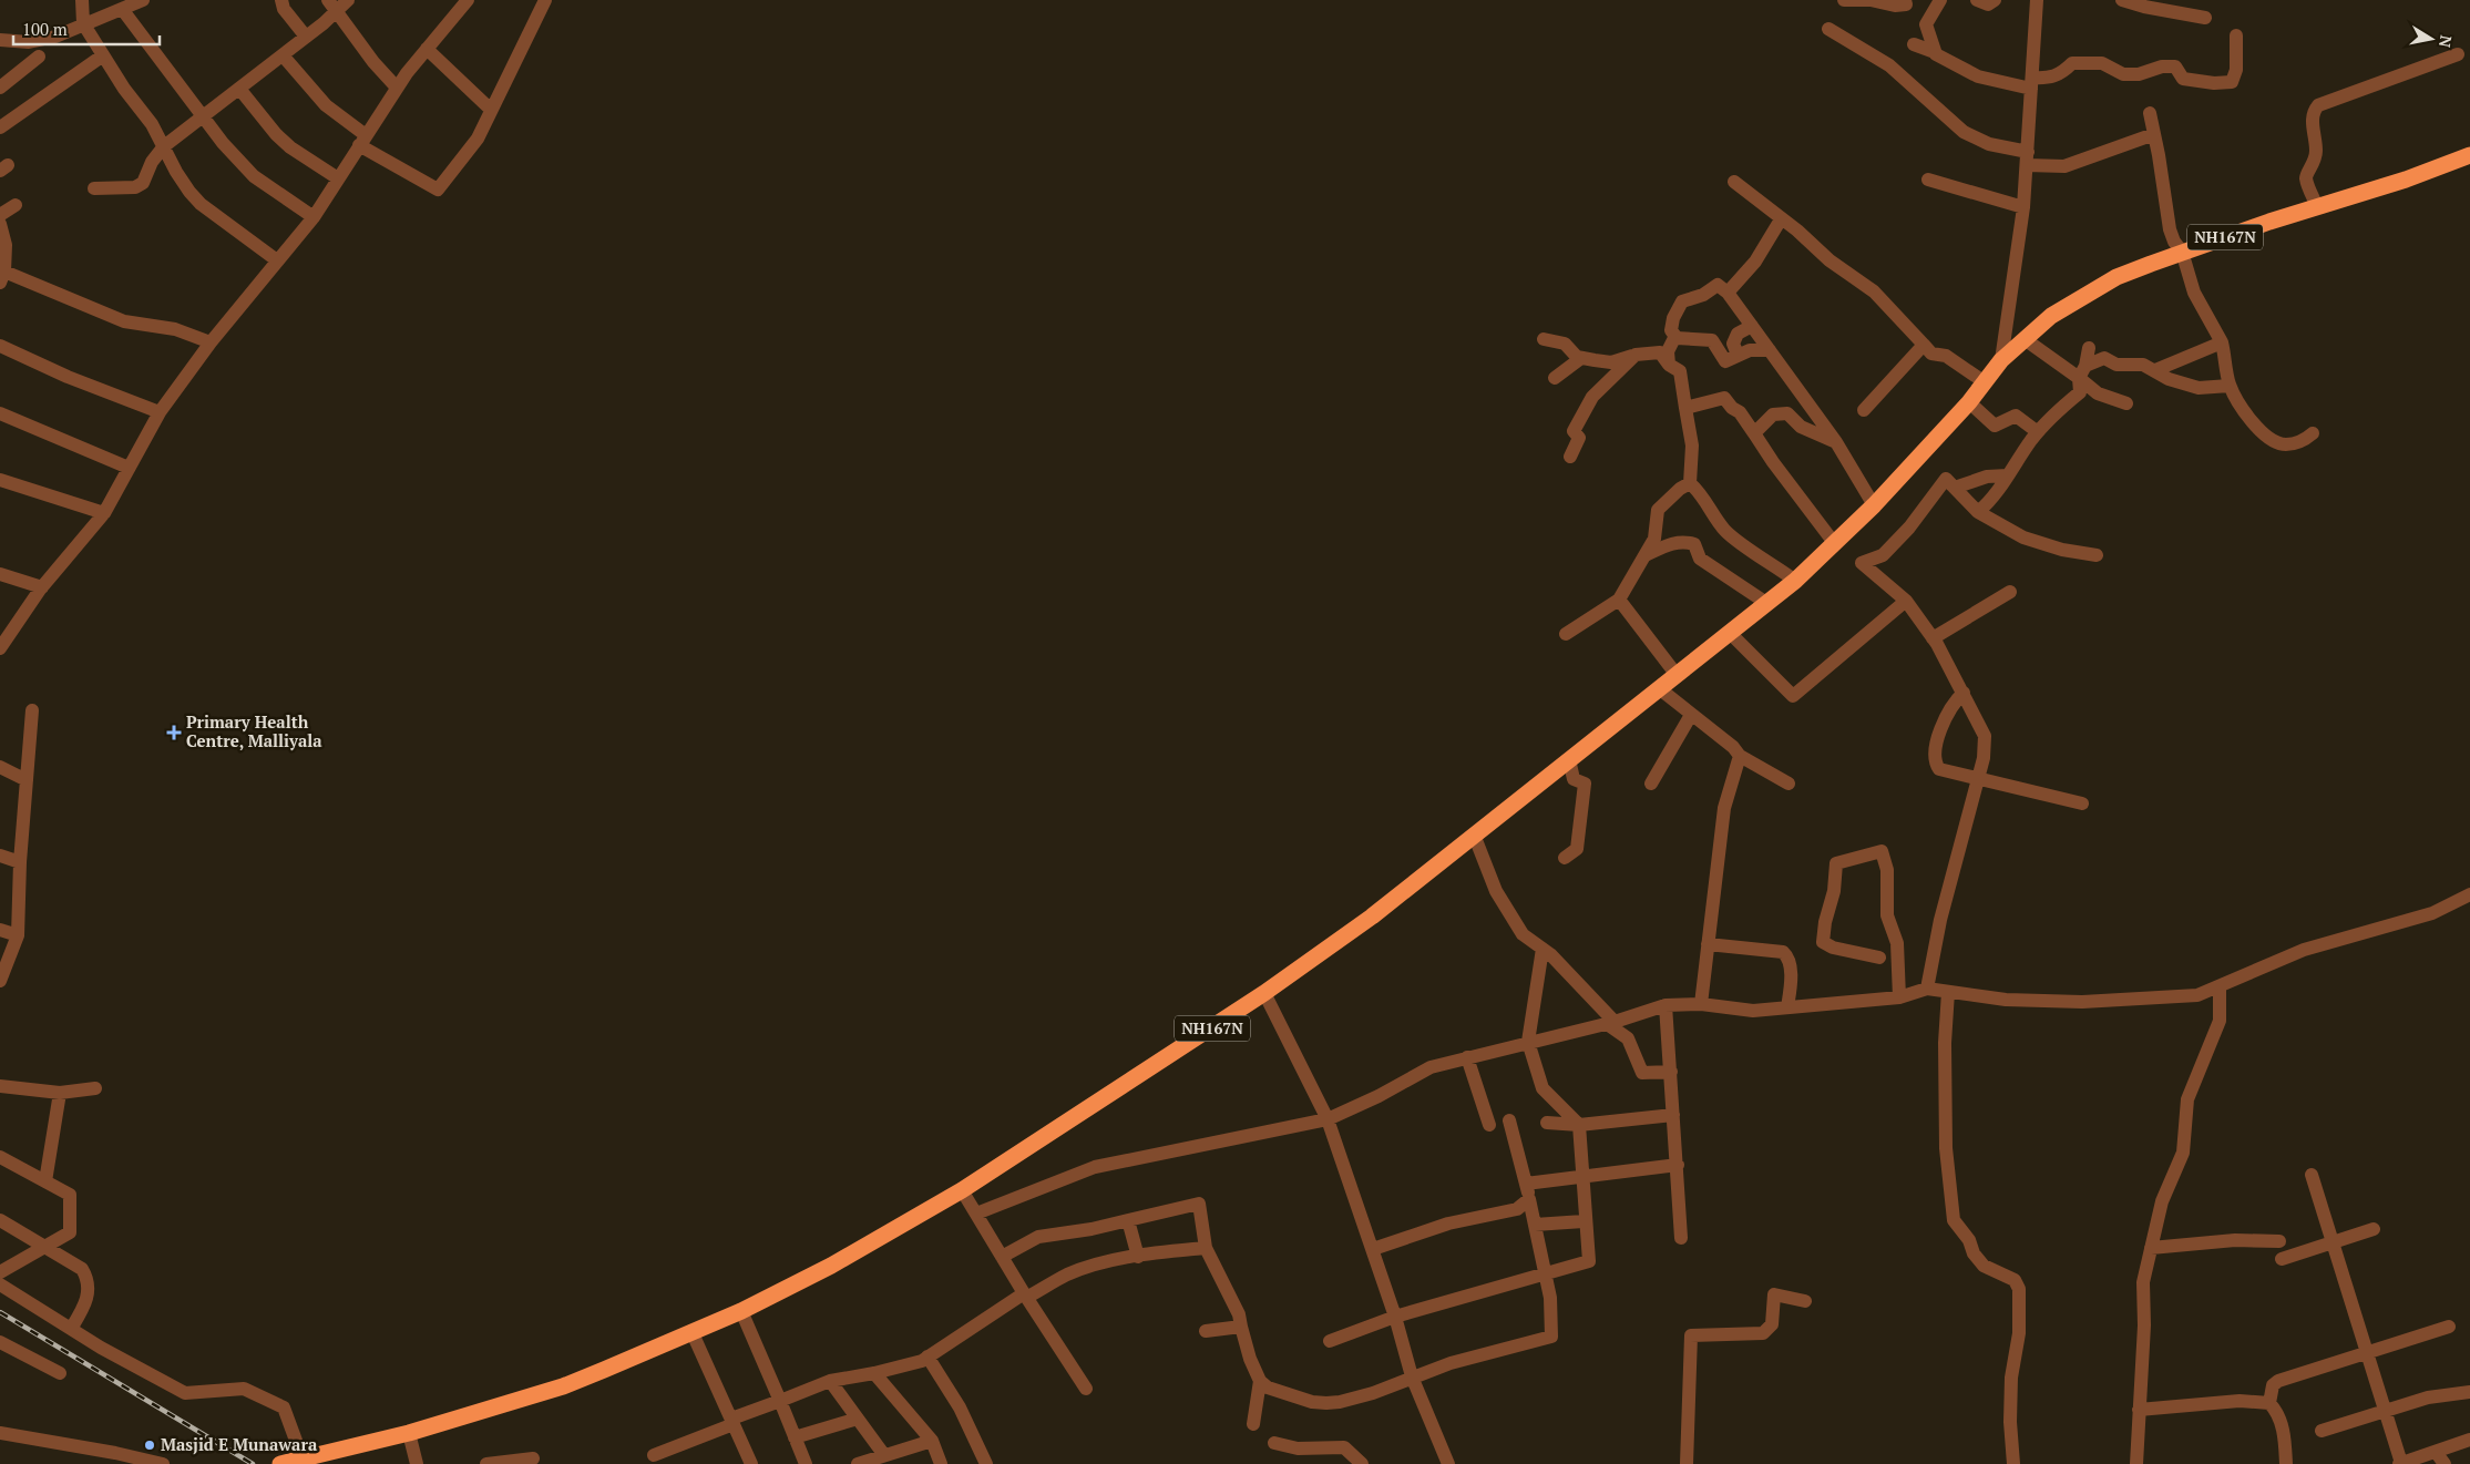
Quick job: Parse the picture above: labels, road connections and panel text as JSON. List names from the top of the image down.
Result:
{
  "streets": {
    "highway": ["NH167N"]
  },
  "places": {
    "health": ["Primary Health Centre, Malliyala"],
    "other": ["Masjid E Munawara"]
  },
  "scale_bar": "100 m",
  "north": "right"
}
